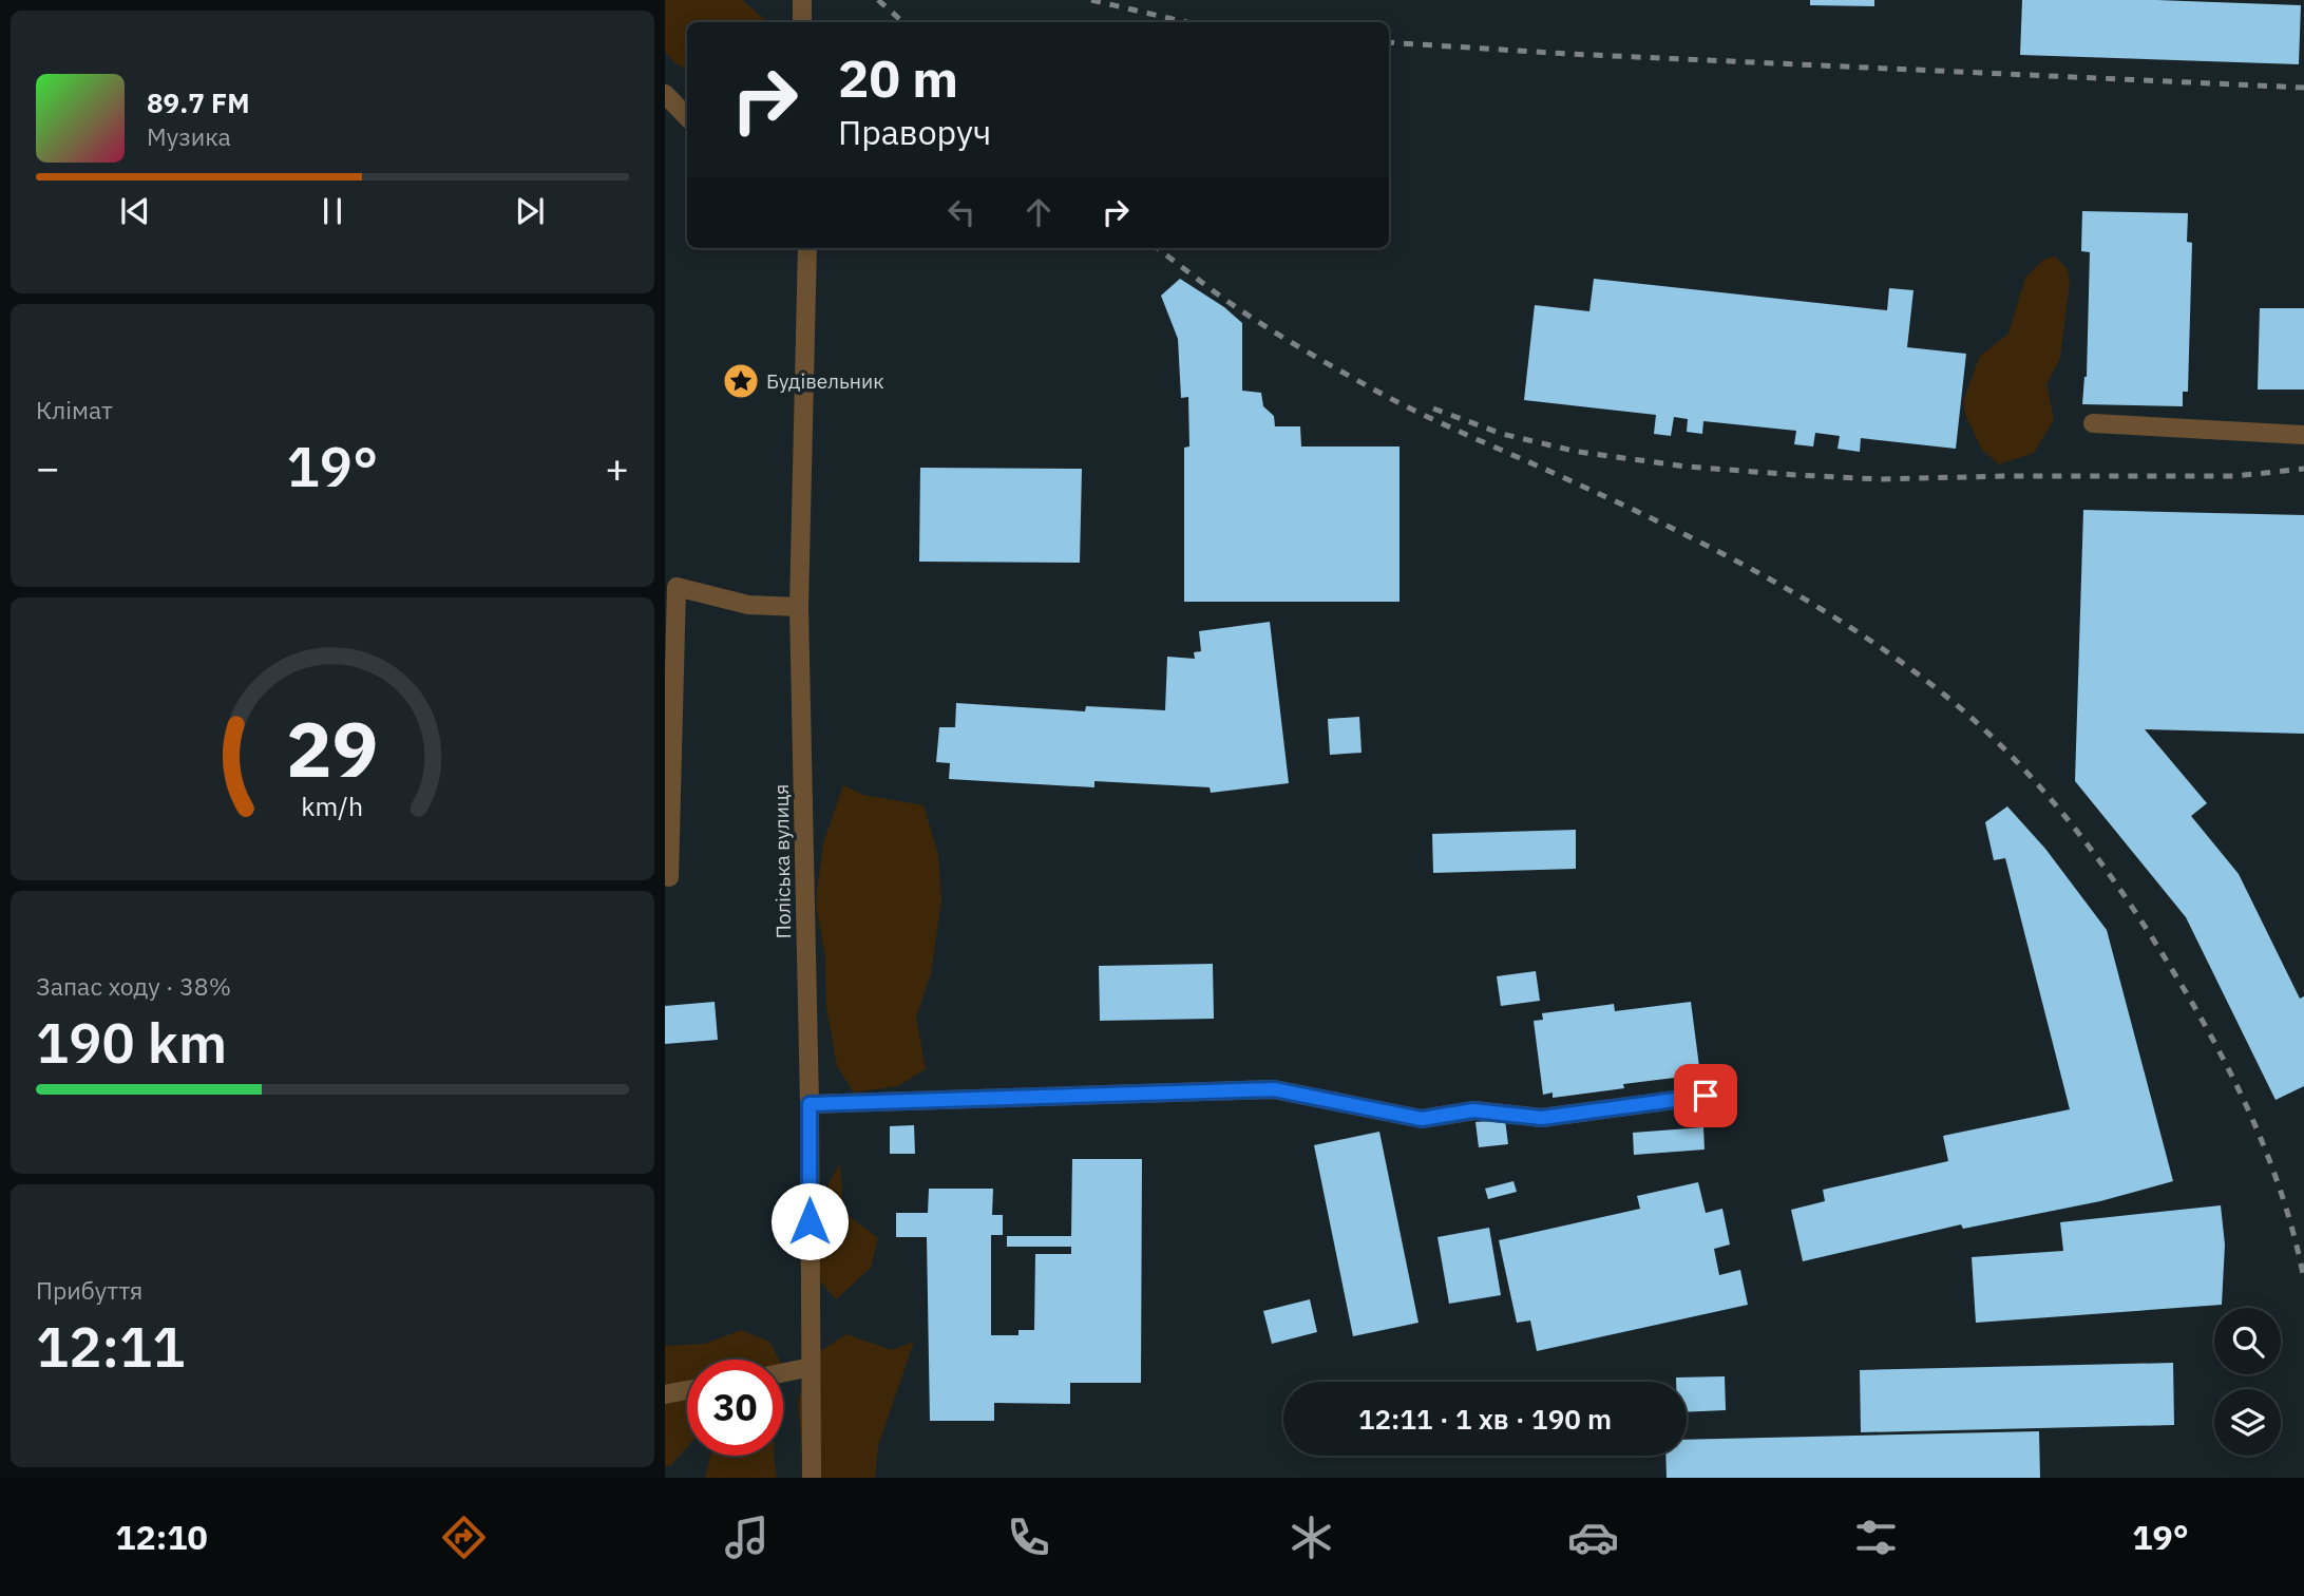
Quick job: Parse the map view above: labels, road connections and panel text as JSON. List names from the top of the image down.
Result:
{
  "streets": {
    "street": ["Поліська вулиця"]
  },
  "places": {
    "place": ["Будівельник"]
  },
  "page": {
    "turn": ["20 m", "Праворуч"],
    "song": ["89.7 FM", "Музика"],
    "tile": [
      "Клімат",
      ["Запас ходу · 38%", "190 km"],
      ["Прибуття", "12:11"]
    ],
    "heat": ["−", "19°", "+"],
    "limit": "30",
    "trip": "12:11 · 1 хв · 190 m",
    "tabs": ["12:10", "19°"],
    "gauge": ["29", "km/h"]
  }
}
